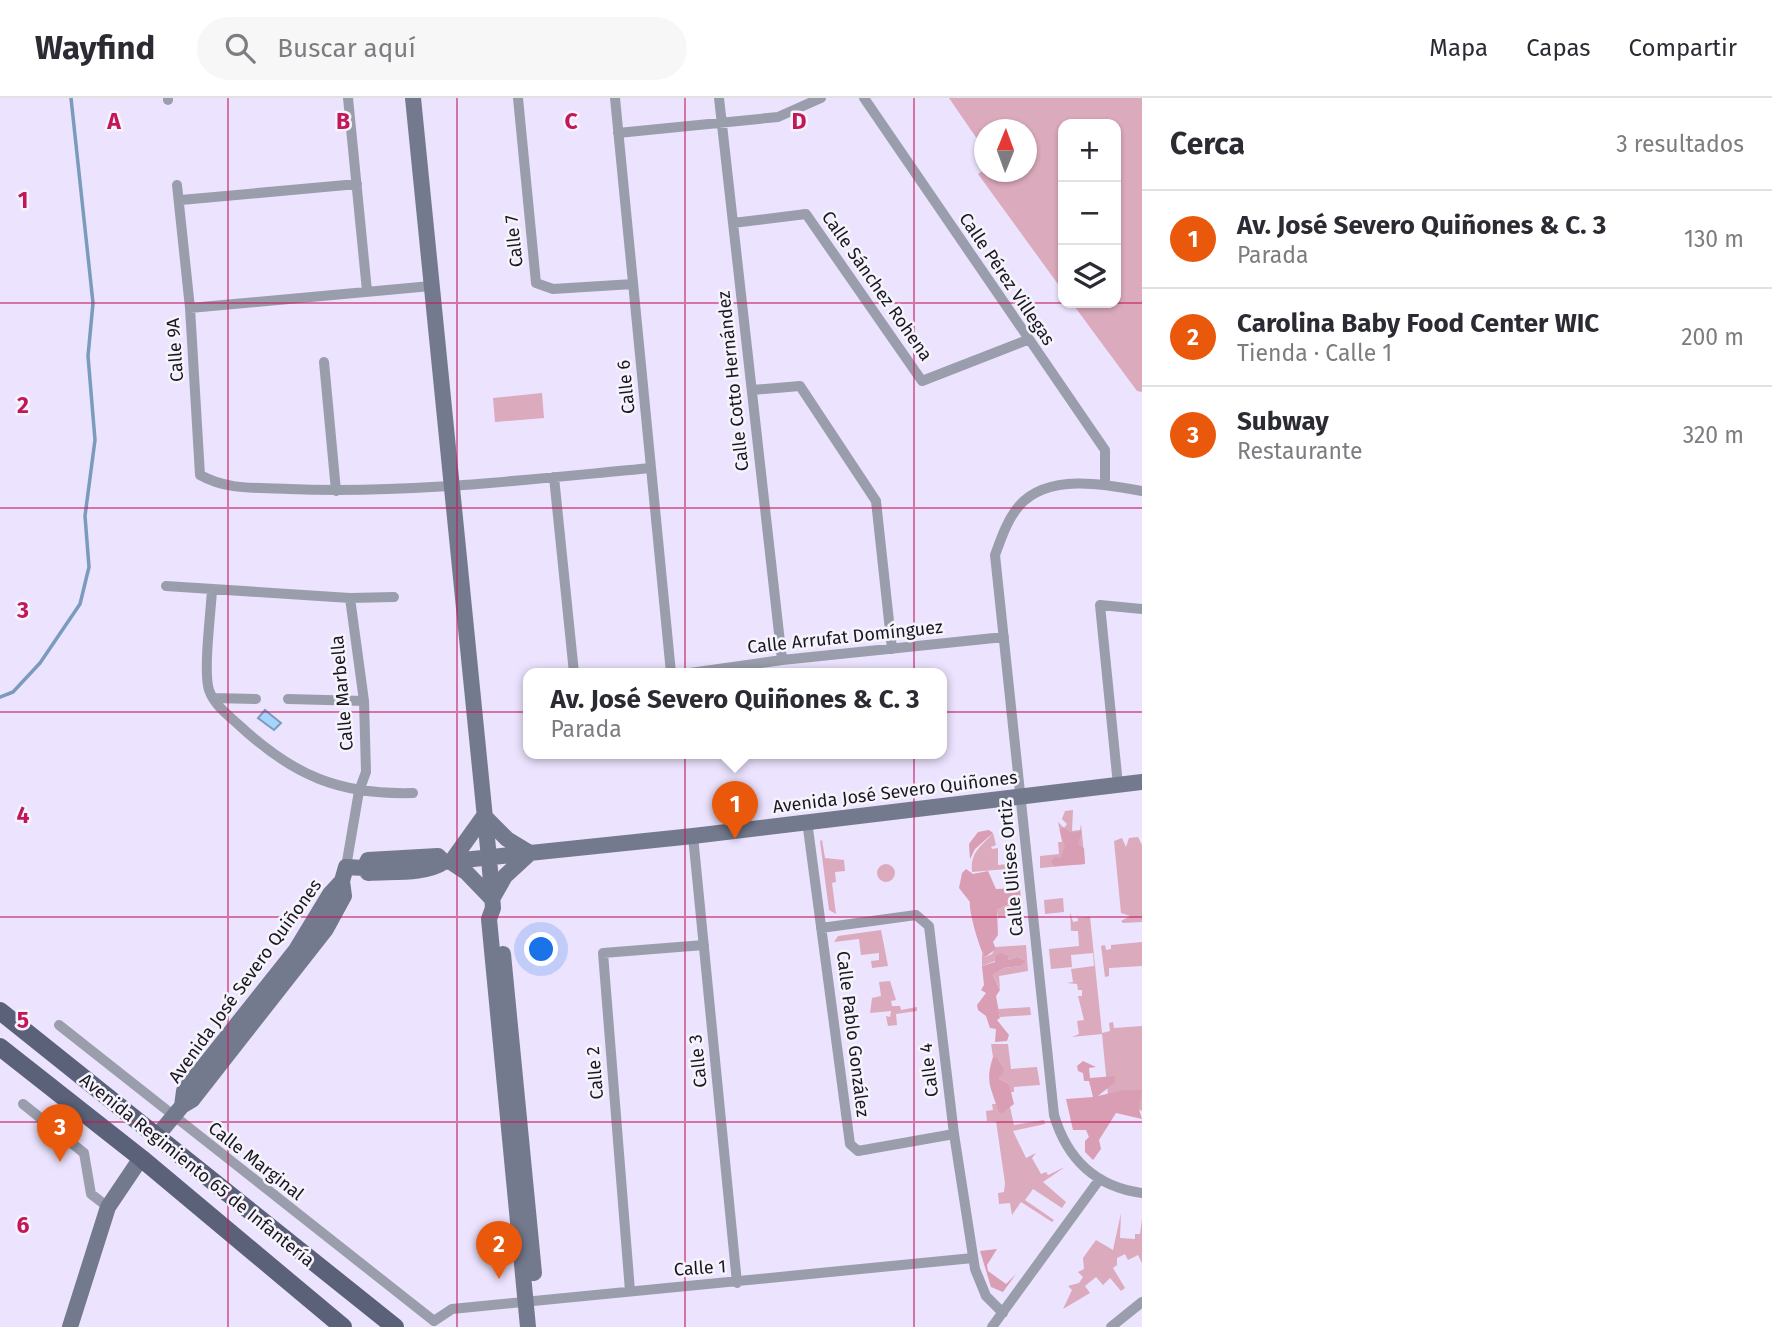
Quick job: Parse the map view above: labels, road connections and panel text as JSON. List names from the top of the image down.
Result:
{
  "streets": {
    "main road": ["Avenida Regimiento 65 de Infantería"],
    "street": [
      "Calle 7",
      "Calle Pérez Villegas",
      "Calle Sánchez Rohena",
      "Calle 9A",
      "Calle Cotto Hernández",
      "Calle 6",
      "Calle Arrufat Domínguez",
      "Calle Marbella",
      "Avenida José Severo Quiñones",
      "Calle Ulises Ortiz",
      "Calle Pablo González",
      "Calle 3",
      "Calle 4",
      "Calle 2",
      "Calle Marginal",
      "Calle 1"
    ]
  },
  "crossings": [
    ["Calle 7", "Calle 6"],
    ["Calle Pérez Villegas", "Calle Sánchez Rohena"],
    ["Calle Pérez Villegas", "Calle Ulises Ortiz"],
    ["Calle Sánchez Rohena", "Calle Cotto Hernández"],
    ["Calle Cotto Hernández", "Calle Arrufat Domínguez"],
    ["Calle Arrufat Domínguez", "Calle Ulises Ortiz"],
    ["Calle Marbella", "Avenida José Severo Quiñones"],
    ["Avenida José Severo Quiñones", "Calle Ulises Ortiz"],
    ["Avenida José Severo Quiñones", "Calle Pablo González"],
    ["Avenida José Severo Quiñones", "Calle 3"],
    ["Avenida José Severo Quiñones", "Calle Marginal"],
    ["Avenida José Severo Quiñones", "Avenida Regimiento 65 de Infantería"],
    ["Calle Pablo González", "Calle 4"],
    ["Calle 3", "Calle 2"],
    ["Calle 3", "Calle 1"],
    ["Calle 4", "Calle 1"],
    ["Calle 2", "Calle 1"],
    ["Calle Marginal", "Calle 1"]
  ],
  "north": "top",
  "page": {
    "header": "Wayfind",
    "search": "Buscar aquí",
    "nav": ["Mapa", "Capas", "Compartir"],
    "heading": ["Cerca", "3 resultados"],
    "map_buttons": ["+", "−"],
    "list": [
      {
        "mark": "1",
        "name": "Av. José Severo Quiñones & C. 3",
        "note": "Parada",
        "value": "130 m"
      },
      {
        "mark": "2",
        "name": "Carolina Baby Food Center WIC",
        "note": "Tienda · Calle 1",
        "value": "200 m"
      },
      {
        "mark": "3",
        "name": "Subway",
        "note": "Restaurante",
        "value": "320 m"
      }
    ],
    "popup": ["Av. José Severo Quiñones & C. 3", "Parada"],
    "pins": ["1", "3", "2"]
  },
  "grid": {
    "columns": [
      "A",
      "B",
      "C",
      "D"
    ],
    "rows": [
      "1",
      "2",
      "3",
      "4",
      "5",
      "6"
    ]
  }
}
